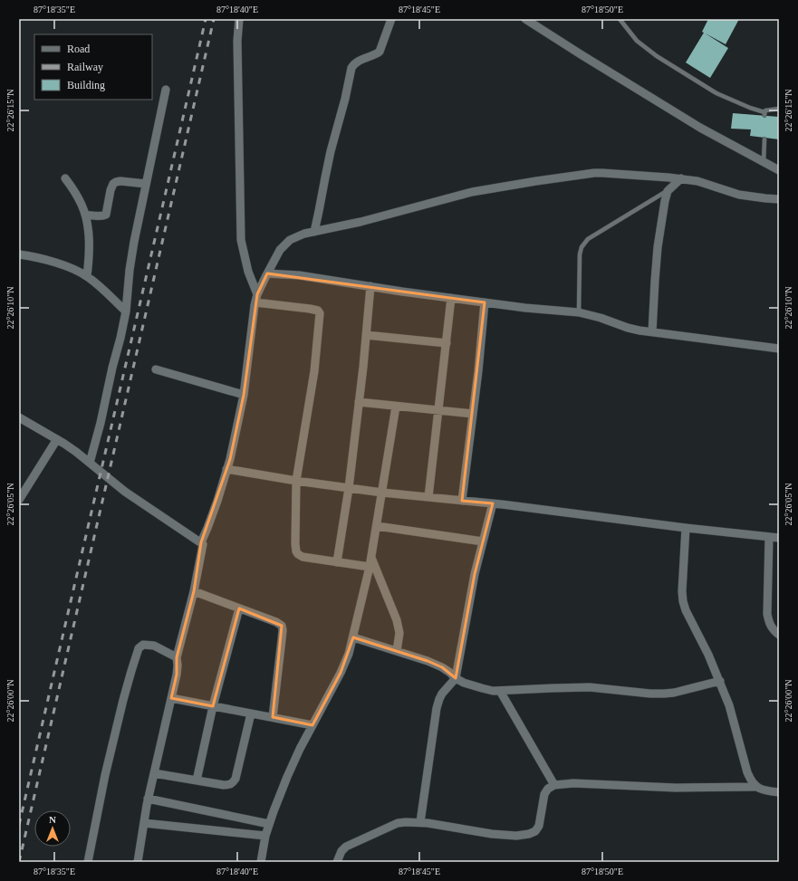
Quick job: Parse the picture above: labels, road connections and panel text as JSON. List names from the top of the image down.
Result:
{
  "legend": ["Road", "Railway", "Building"],
  "north": "top",
  "coordinates": [
    "87°18'35\"E",
    "87°18'40\"E",
    "87°18'45\"E",
    "87°18'50\"E",
    "22°26'15\"N",
    "22°26'10\"N",
    "22°26'05\"N",
    "22°26'00\"N"
  ]
}
